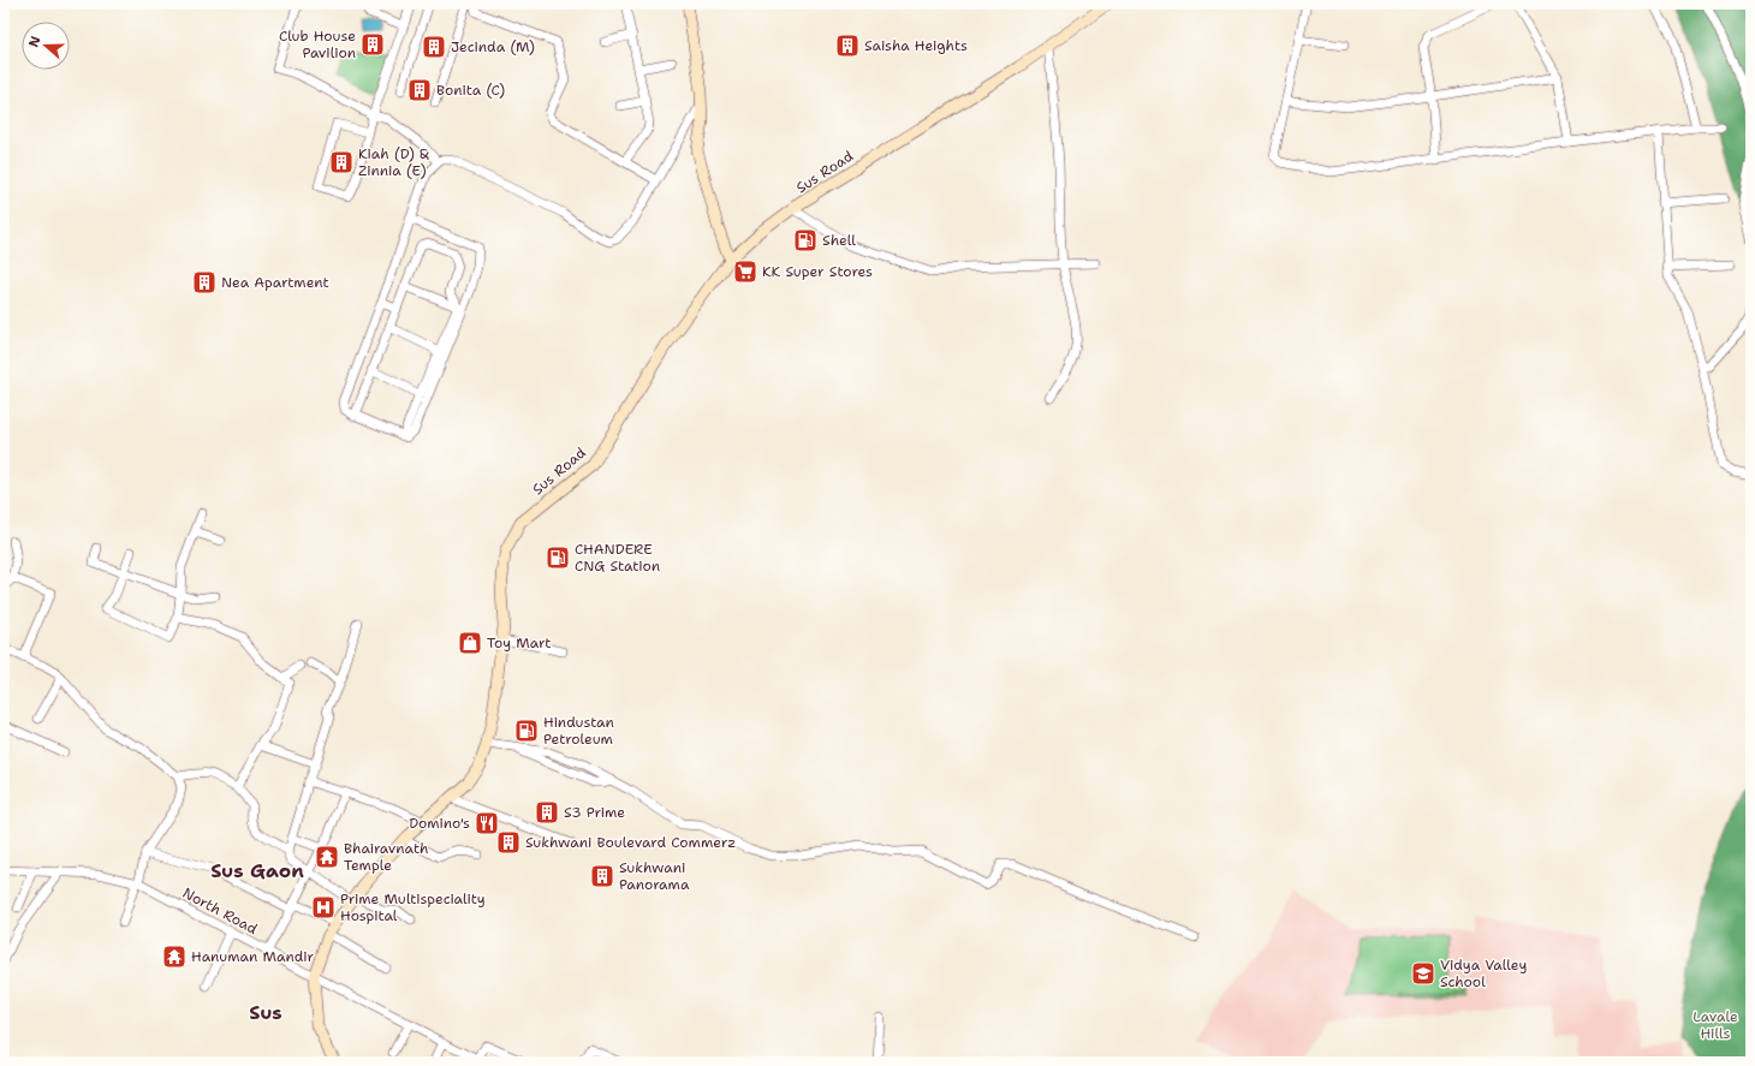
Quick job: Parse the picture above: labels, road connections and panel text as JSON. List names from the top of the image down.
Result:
{
  "streets": {
    "main road": ["Sus Road"],
    "street": ["North Road"]
  },
  "crossings": [
    ["Sus Road", "North Road"]
  ],
  "districts": ["Sus Gaon", "Sus"],
  "parks": ["Lavale Hills"],
  "places": {
    "building": [
      "Club House Pavilion",
      "Saisha Heights",
      "Jecinda (M)",
      "Bonita (C)",
      "Kiah (D) & Zinnia (E)",
      "Nea Apartment",
      "S3 Prime",
      "Sukhwani Boulevard Commerz",
      "Sukhwani Panorama"
    ],
    "fuel station": ["Shell", "CHANDERE CNG Station", "Hindustan Petroleum"],
    "supermarket": ["KK Super Stores"],
    "shop": ["Toy Mart"],
    "restaurant": ["Domino's"],
    "temple": ["Bhairavnath Temple", "Hanuman Mandir"],
    "hospital": ["Prime Multispeciality Hospital"],
    "school or university": ["Vidya Valley School"]
  },
  "north": "left"
}
